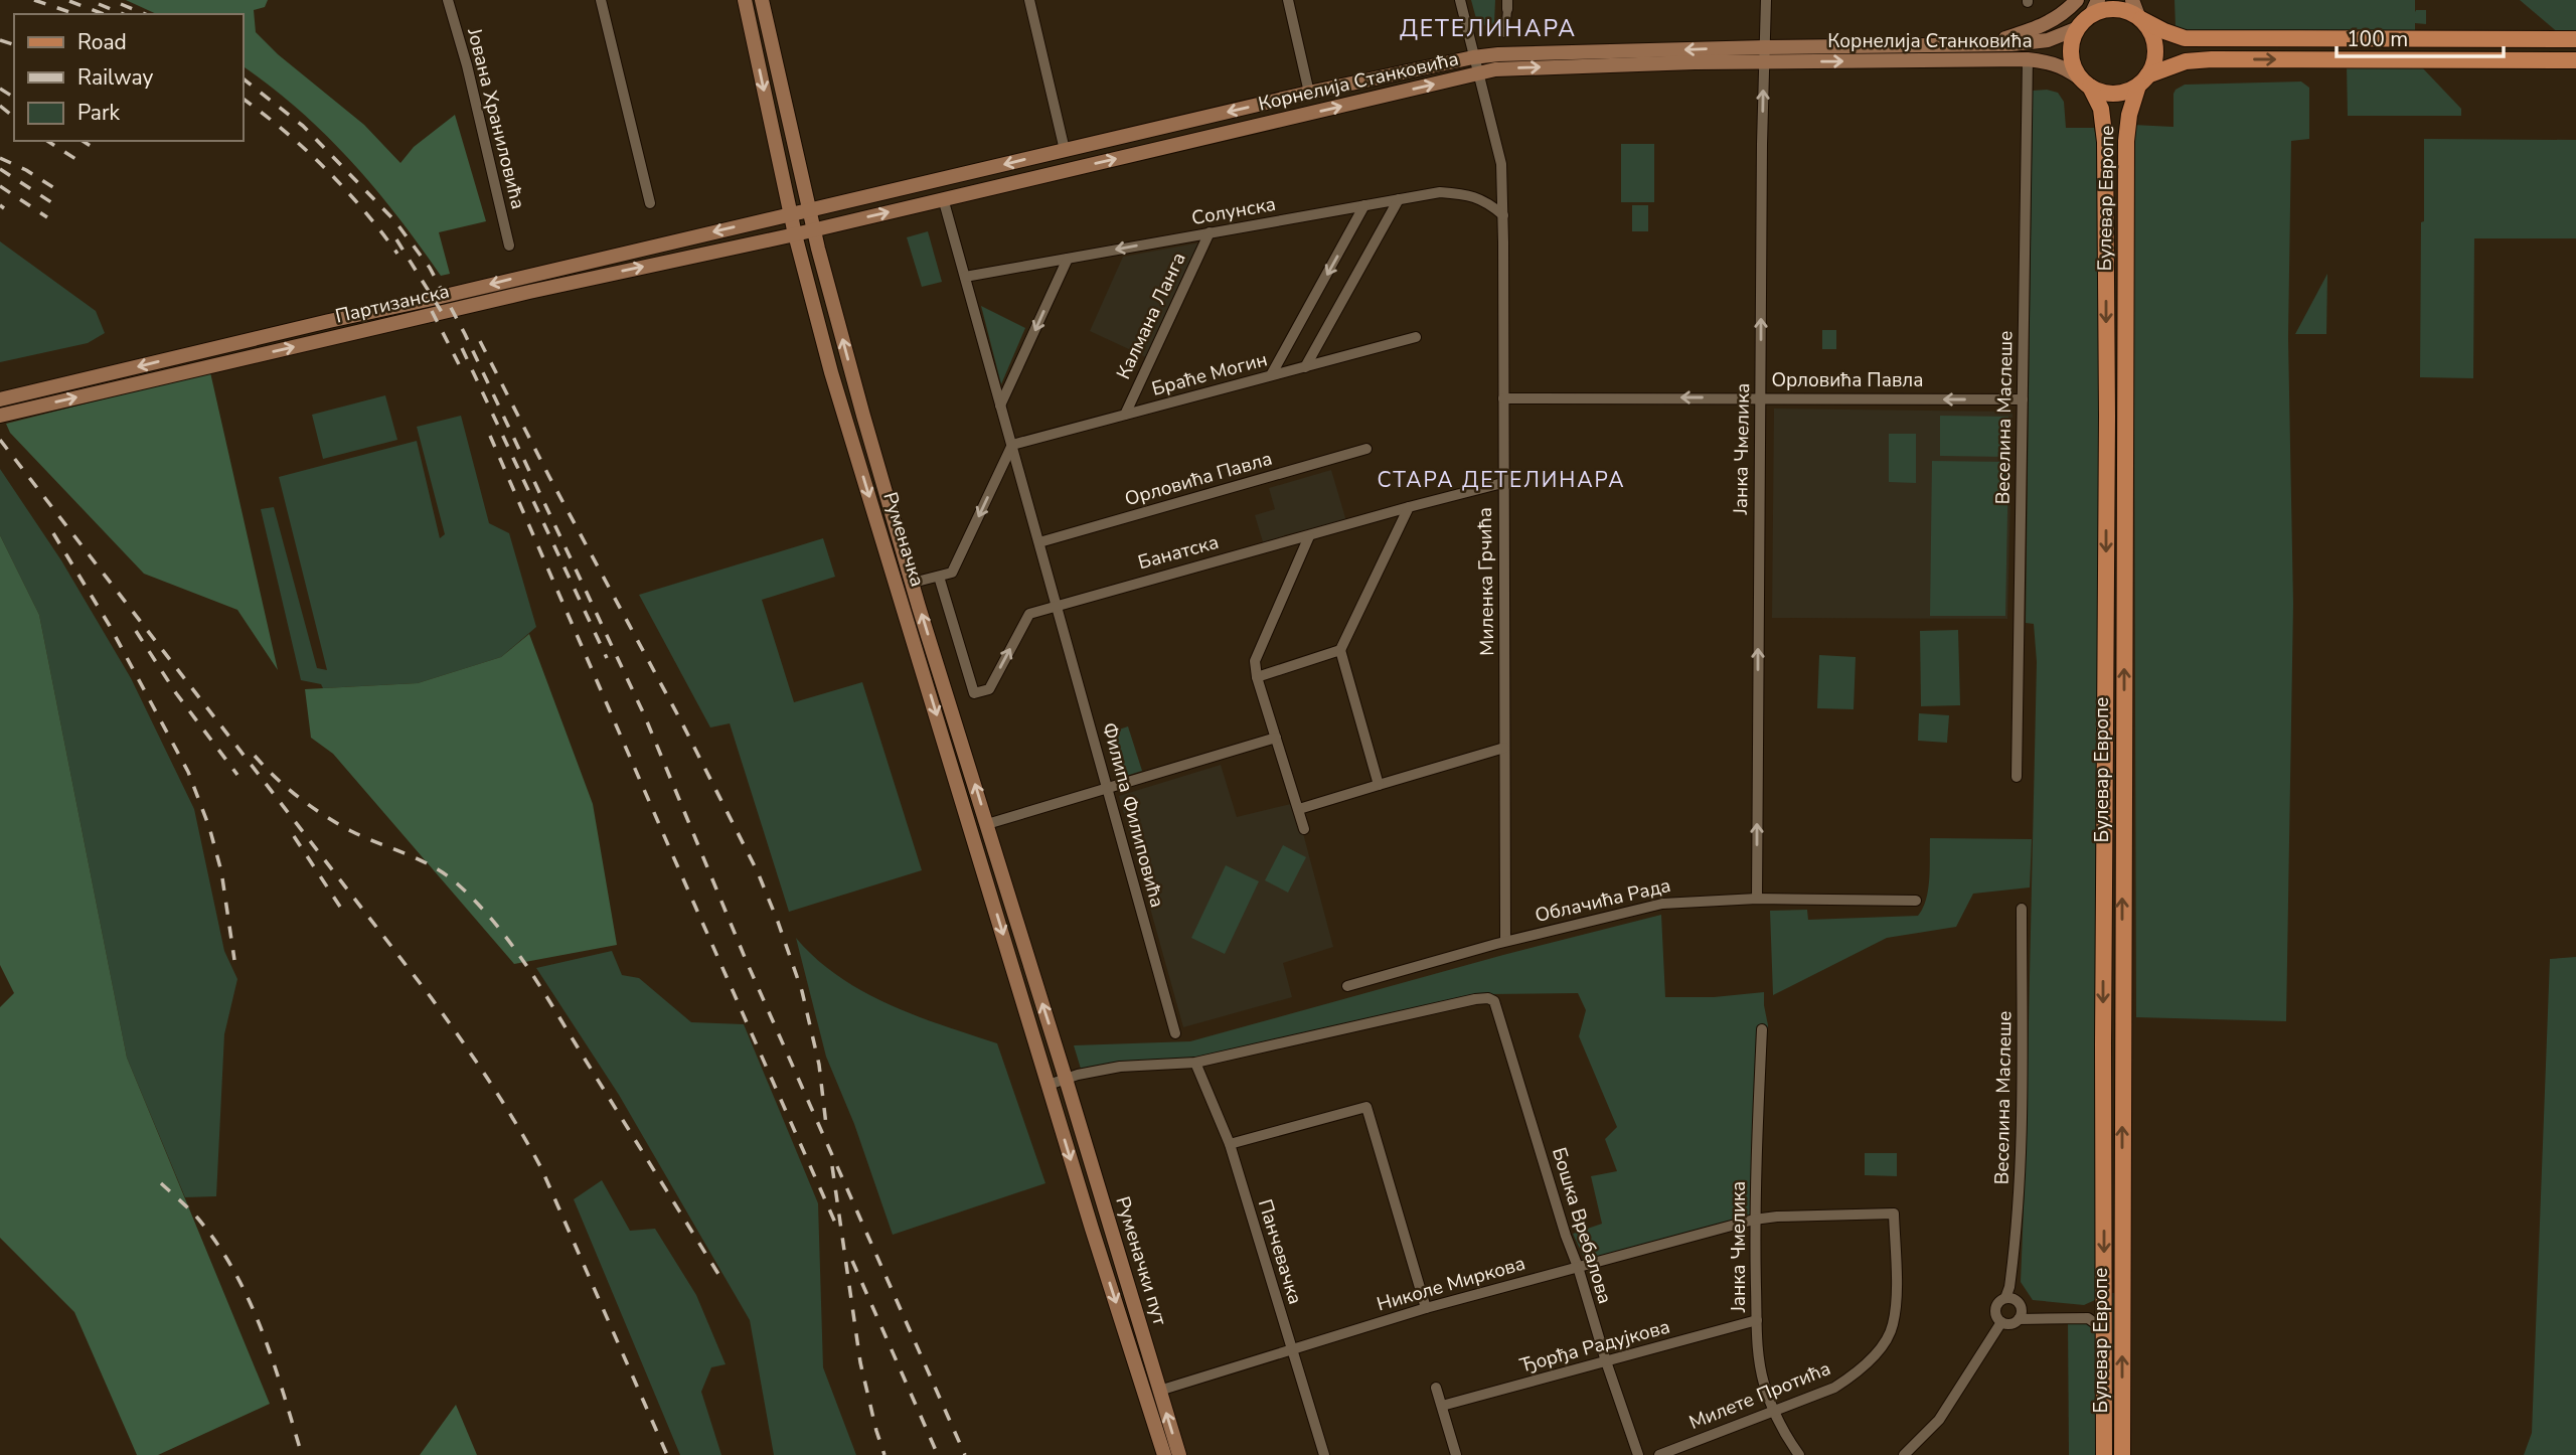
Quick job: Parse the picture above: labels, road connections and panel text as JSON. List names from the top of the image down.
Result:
{
  "streets": {
    "main road": [
      "Корнелија Станковића",
      "Булевар Европе",
      "Партизанска",
      "Руменачка",
      "Руменачки пут"
    ],
    "street": [
      "Јована Храниловића",
      "Солунска",
      "Калмана Ланга",
      "Браће Могин",
      "Орловића Павла",
      "Веселина Маслеше",
      "Јанка Чмелика",
      "Банатска",
      "Миленка Грчића",
      "Филипа Филиповића",
      "Облачића Рада",
      "Бошка Вребалова",
      "Панчевачка",
      "Николе Миркова",
      "Ђорђа Радујкова",
      "Милете Протића"
    ]
  },
  "crossings": [
    ["Корнелија Станковића", "Булевар Европе"],
    ["Корнелија Станковића", "Партизанска"],
    ["Корнелија Станковића", "Веселина Маслеше"],
    ["Корнелија Станковића", "Јанка Чмелика"],
    ["Корнелија Станковића", "Руменачка"],
    ["Корнелија Станковића", "Миленка Грчића"],
    ["Корнелија Станковића", "Филипа Филиповића"],
    ["Солунска", "Калмана Ланга"],
    ["Солунска", "Миленка Грчића"],
    ["Солунска", "Филипа Филиповића"],
    ["Партизанска", "Руменачка"],
    ["Калмана Ланга", "Браће Могин"],
    ["Браће Могин", "Филипа Филиповића"],
    ["Орловића Павла", "Веселина Маслеше"],
    ["Орловића Павла", "Јанка Чмелика"],
    ["Орловића Павла", "Миленка Грчића"],
    ["Орловића Павла", "Филипа Филиповића"],
    ["Јанка Чмелика", "Облачића Рада"],
    ["Јанка Чмелика", "Николе Миркова"],
    ["Јанка Чмелика", "Ђорђа Радујкова"],
    ["Јанка Чмелика", "Милете Протића"],
    ["Руменачка", "Банатска"],
    ["Руменачка", "Филипа Филиповића"],
    ["Руменачка", "Руменачки пут"],
    ["Банатска", "Миленка Грчића"],
    ["Банатска", "Филипа Филиповића"],
    ["Миленка Грчића", "Облачића Рада"],
    ["Бошка Вребалова", "Панчевачка"],
    ["Бошка Вребалова", "Николе Миркова"],
    ["Бошка Вребалова", "Ђорђа Радујкова"],
    ["Панчевачка", "Николе Миркова"],
    ["Руменачки пут", "Николе Миркова"],
    ["Николе Миркова", "Милете Протића"]
  ],
  "one_way": ["Орловића Павла", "Јанка Чмелика"],
  "districts": ["ДЕТЕЛИНАРА", "СТАРА ДЕТЕЛИНАРА"],
  "legend": ["Road", "Railway", "Park"],
  "scale_bar": "100 m"
}
